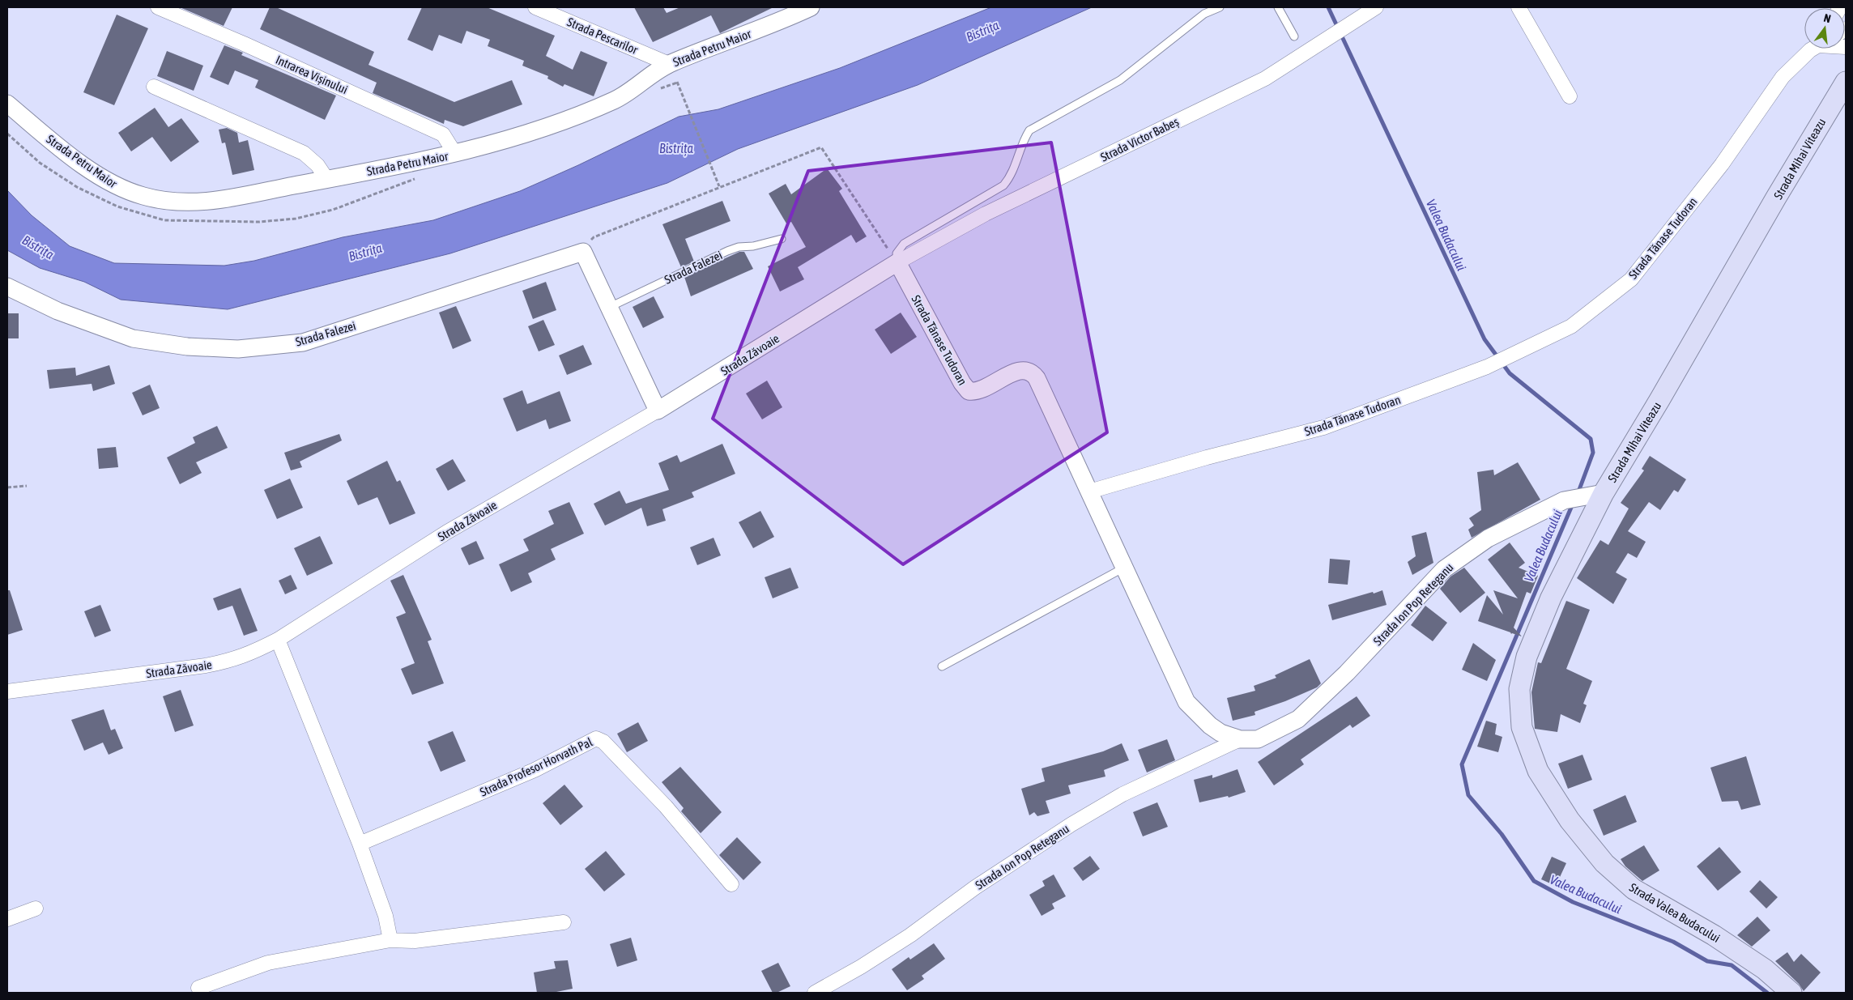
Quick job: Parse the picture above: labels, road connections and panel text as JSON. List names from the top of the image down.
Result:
{
  "streets": {
    "main road": ["Strada Mihai Viteazu", "Strada Valea Budacului"],
    "street": [
      "Strada Pescarilor",
      "Strada Petru Maior",
      "Intrarea Vișinului",
      "Strada Victor Babeș",
      "Strada Tănase Tudoran",
      "Strada Falezei",
      "Strada Zăvoaie",
      "Strada Ion Pop Reteganu",
      "Strada Profesor Horvath Pal"
    ]
  },
  "crossings": [
    ["Strada Pescarilor", "Strada Petru Maior"],
    ["Strada Petru Maior", "Intrarea Vișinului"],
    ["Strada Victor Babeș", "Strada Tănase Tudoran"],
    ["Strada Victor Babeș", "Strada Zăvoaie"],
    ["Strada Mihai Viteazu", "Strada Ion Pop Reteganu"],
    ["Strada Mihai Viteazu", "Strada Valea Budacului"],
    ["Strada Tănase Tudoran", "Strada Zăvoaie"],
    ["Strada Tănase Tudoran", "Strada Ion Pop Reteganu"]
  ],
  "water": ["Bistrița", "Valea Budacului"],
  "north": "top"
}
